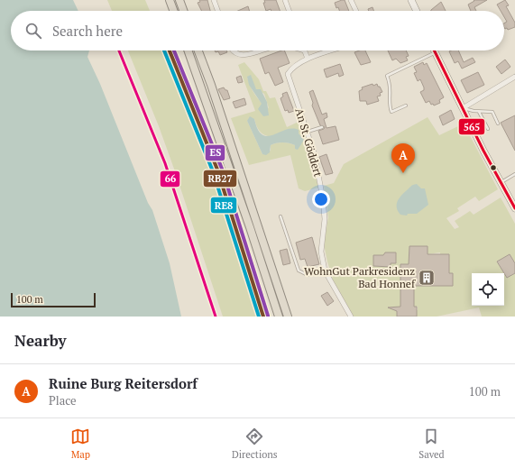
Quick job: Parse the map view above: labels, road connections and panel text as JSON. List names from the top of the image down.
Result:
{
  "streets": {
    "street": ["An St. Göddert"]
  },
  "places": {
    "building": ["WohnGut Parkresidenz Bad Honnef"]
  },
  "lines": [
    "transit line 66",
    "transit line RB27",
    "transit line RE8",
    "transit line ES",
    "transit line 565"
  ],
  "scale_bar": "100 m",
  "page": {
    "search": "Search here",
    "pins": "A",
    "scale": "100 m",
    "heading": "Nearby",
    "list": [
      {
        "mark": "A",
        "name": "Ruine Burg Reitersdorf",
        "note": "Place",
        "value": "100 m"
      }
    ],
    "nav": ["Map", "Directions", "Saved"]
  }
}
